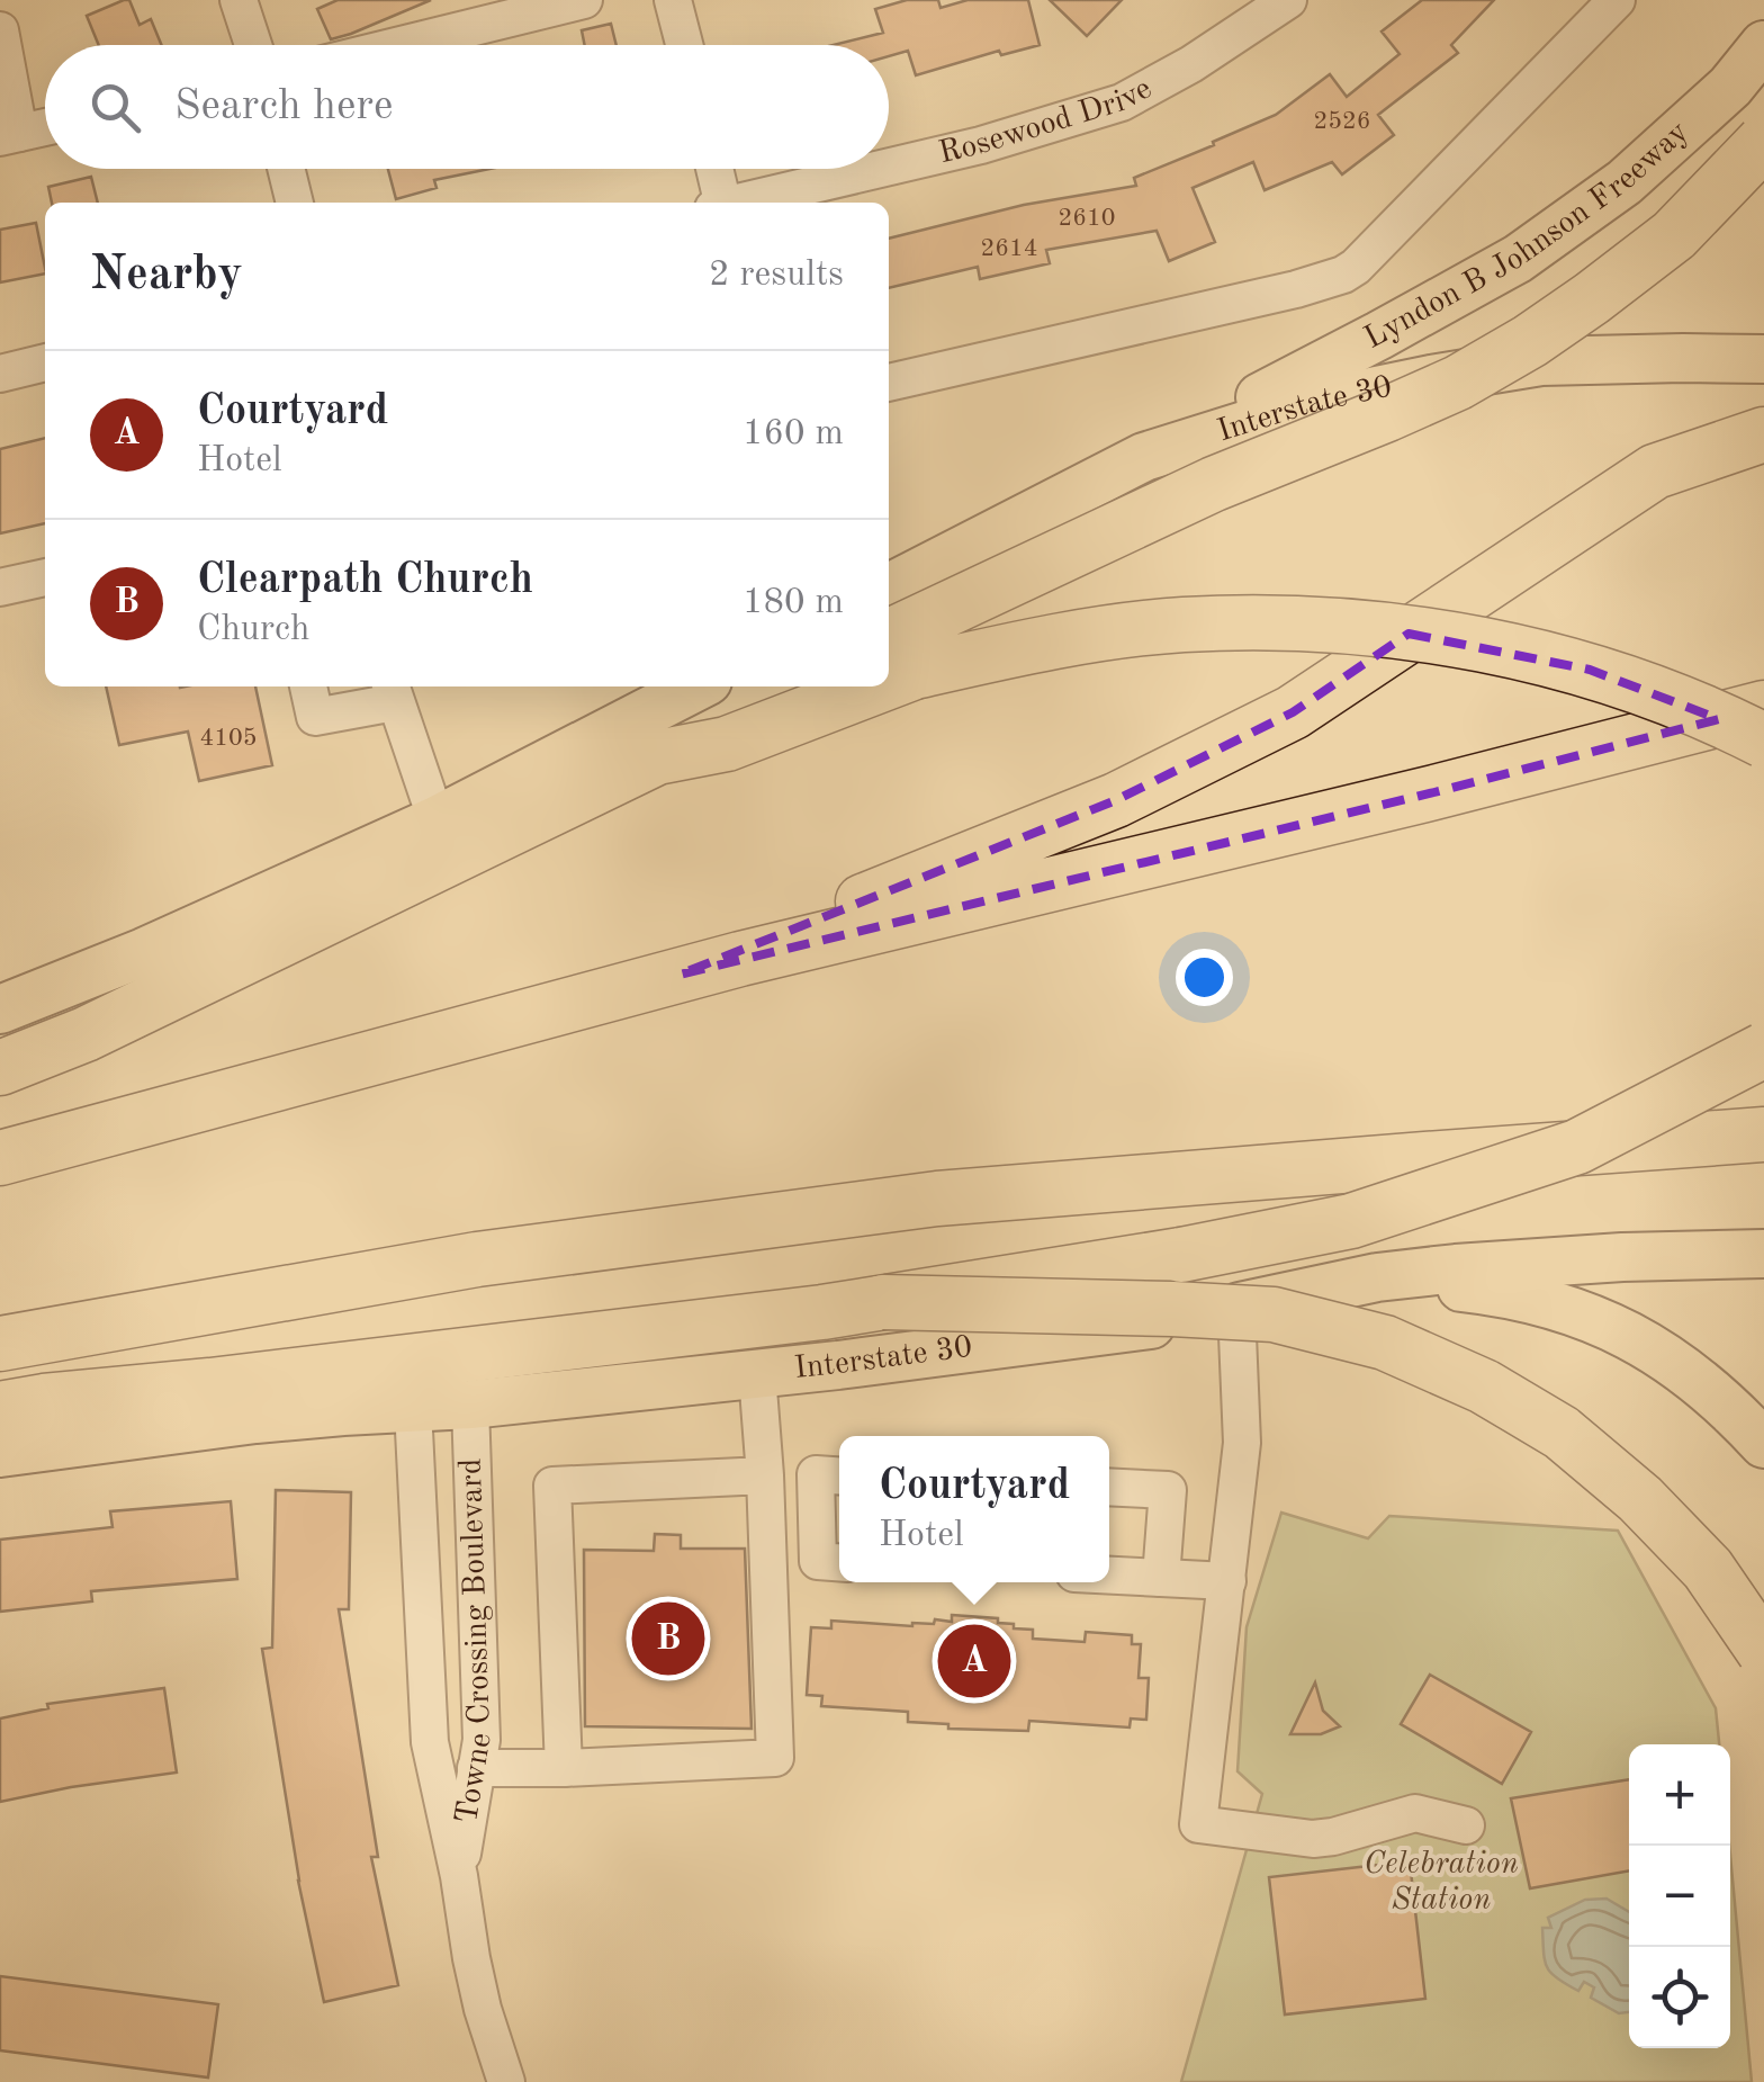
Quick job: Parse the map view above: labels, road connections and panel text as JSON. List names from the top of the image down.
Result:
{
  "streets": {
    "main road": ["Lyndon B Johnson Freeway", "Interstate 30"],
    "street": ["Rosewood Drive", "Towne Crossing Boulevard"]
  },
  "crossings": [
    ["Lyndon B Johnson Freeway", "Interstate 30"],
    ["Interstate 30", "Towne Crossing Boulevard"]
  ],
  "parks": ["Celebration Station"],
  "house_numbers": [
    "2526",
    "2610",
    "2614",
    "4105"
  ],
  "page": {
    "search": "Search here",
    "heading": ["Nearby", "2 results"],
    "list": [
      {
        "mark": "A",
        "name": "Courtyard",
        "note": "Hotel",
        "value": "160 m"
      },
      {
        "mark": "B",
        "name": "Clearpath Church",
        "note": "Church",
        "value": "180 m"
      }
    ],
    "popup": ["Courtyard", "Hotel"],
    "pins": ["B", "A"],
    "map_buttons": ["+", "−"]
  }
}
